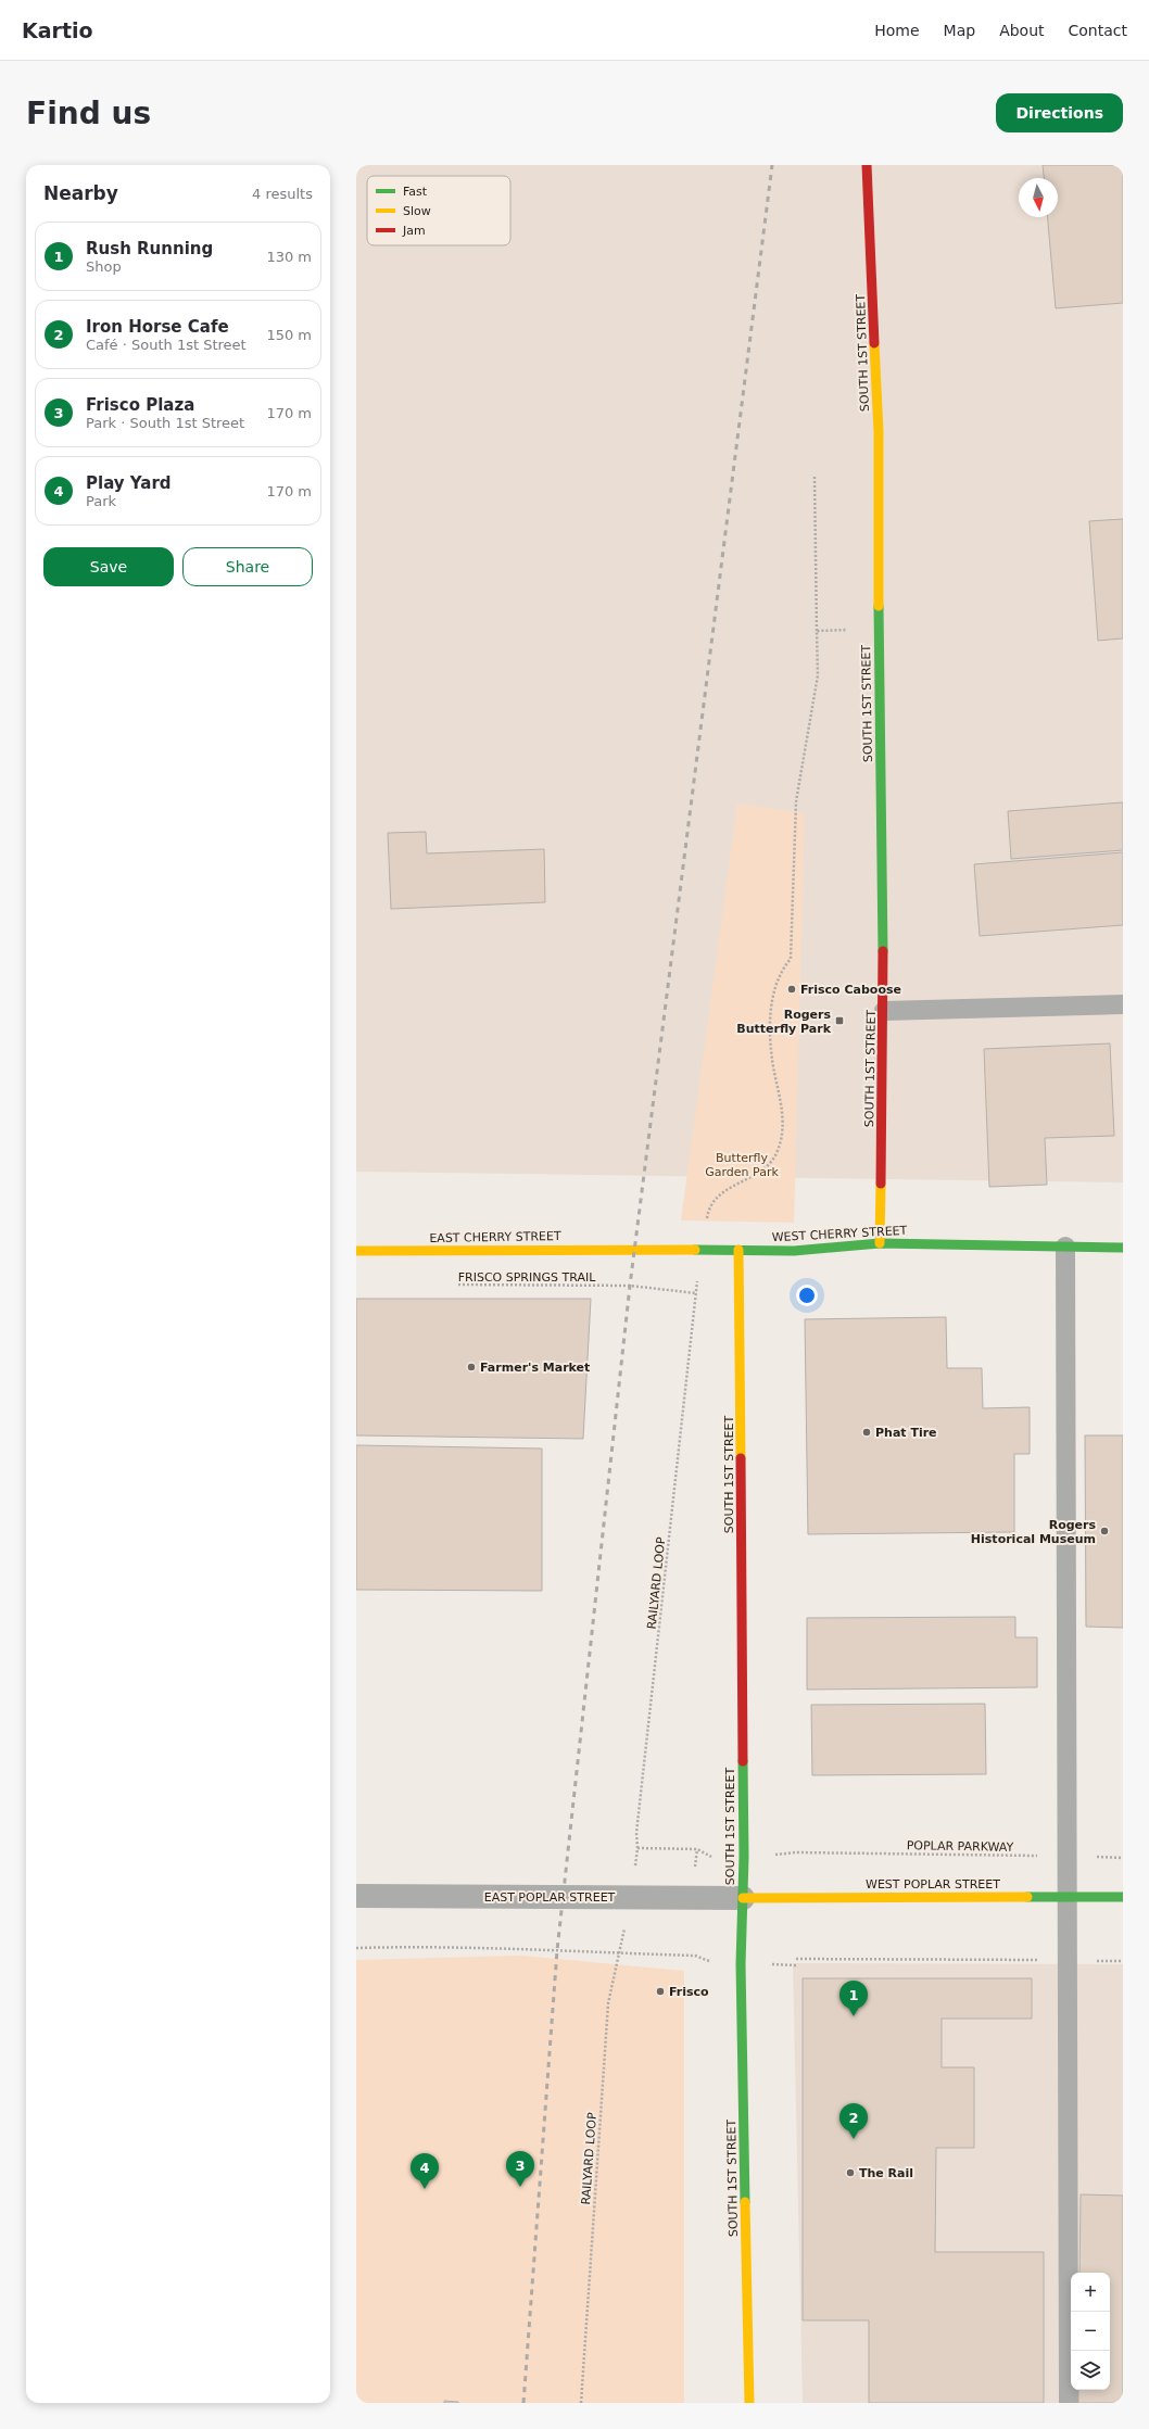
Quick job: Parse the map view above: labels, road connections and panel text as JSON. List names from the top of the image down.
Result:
{
  "streets": {
    "street": [
      "SOUTH 1ST STREET",
      "WEST CHERRY STREET",
      "EAST CHERRY STREET",
      "WEST POPLAR STREET",
      "EAST POPLAR STREET"
    ],
    "path": ["FRISCO SPRINGS TRAIL", "RAILYARD LOOP", "POPLAR PARKWAY"]
  },
  "crossings": [
    ["SOUTH 1ST STREET", "WEST CHERRY STREET"],
    ["SOUTH 1ST STREET", "WEST POPLAR STREET"],
    ["SOUTH 1ST STREET", "EAST POPLAR STREET"],
    ["WEST CHERRY STREET", "EAST CHERRY STREET"],
    ["FRISCO SPRINGS TRAIL", "RAILYARD LOOP"],
    ["WEST POPLAR STREET", "EAST POPLAR STREET"]
  ],
  "parks": ["Butterfly Garden Park"],
  "places": {
    "other": [
      "Frisco Caboose",
      "Farmer's Market",
      "Phat Tire",
      "Rogers Historical Museum",
      "Frisco",
      "The Rail"
    ],
    "transit": ["Rogers Butterfly Park"]
  },
  "legend": ["Fast", "Slow", "Jam"],
  "north": "bottom",
  "page": {
    "header": "Kartio",
    "nav": [
      "Home",
      "Map",
      "About",
      "Contact"
    ],
    "buttons": [
      "Directions",
      ["Save", "Share"]
    ],
    "title": "Find us",
    "heading": ["Nearby", "4 results"],
    "list": [
      {
        "mark": "1",
        "name": "Rush Running",
        "note": "Shop",
        "value": "130 m"
      },
      {
        "mark": "2",
        "name": "Iron Horse Cafe",
        "note": "Café · South 1st Street",
        "value": "150 m"
      },
      {
        "mark": "3",
        "name": "Frisco Plaza",
        "note": "Park · South 1st Street",
        "value": "170 m"
      },
      {
        "mark": "4",
        "name": "Play Yard",
        "note": "Park",
        "value": "170 m"
      }
    ],
    "pins": [
      "1",
      "2",
      "3",
      "4"
    ],
    "map_buttons": ["+", "−"]
  }
}
